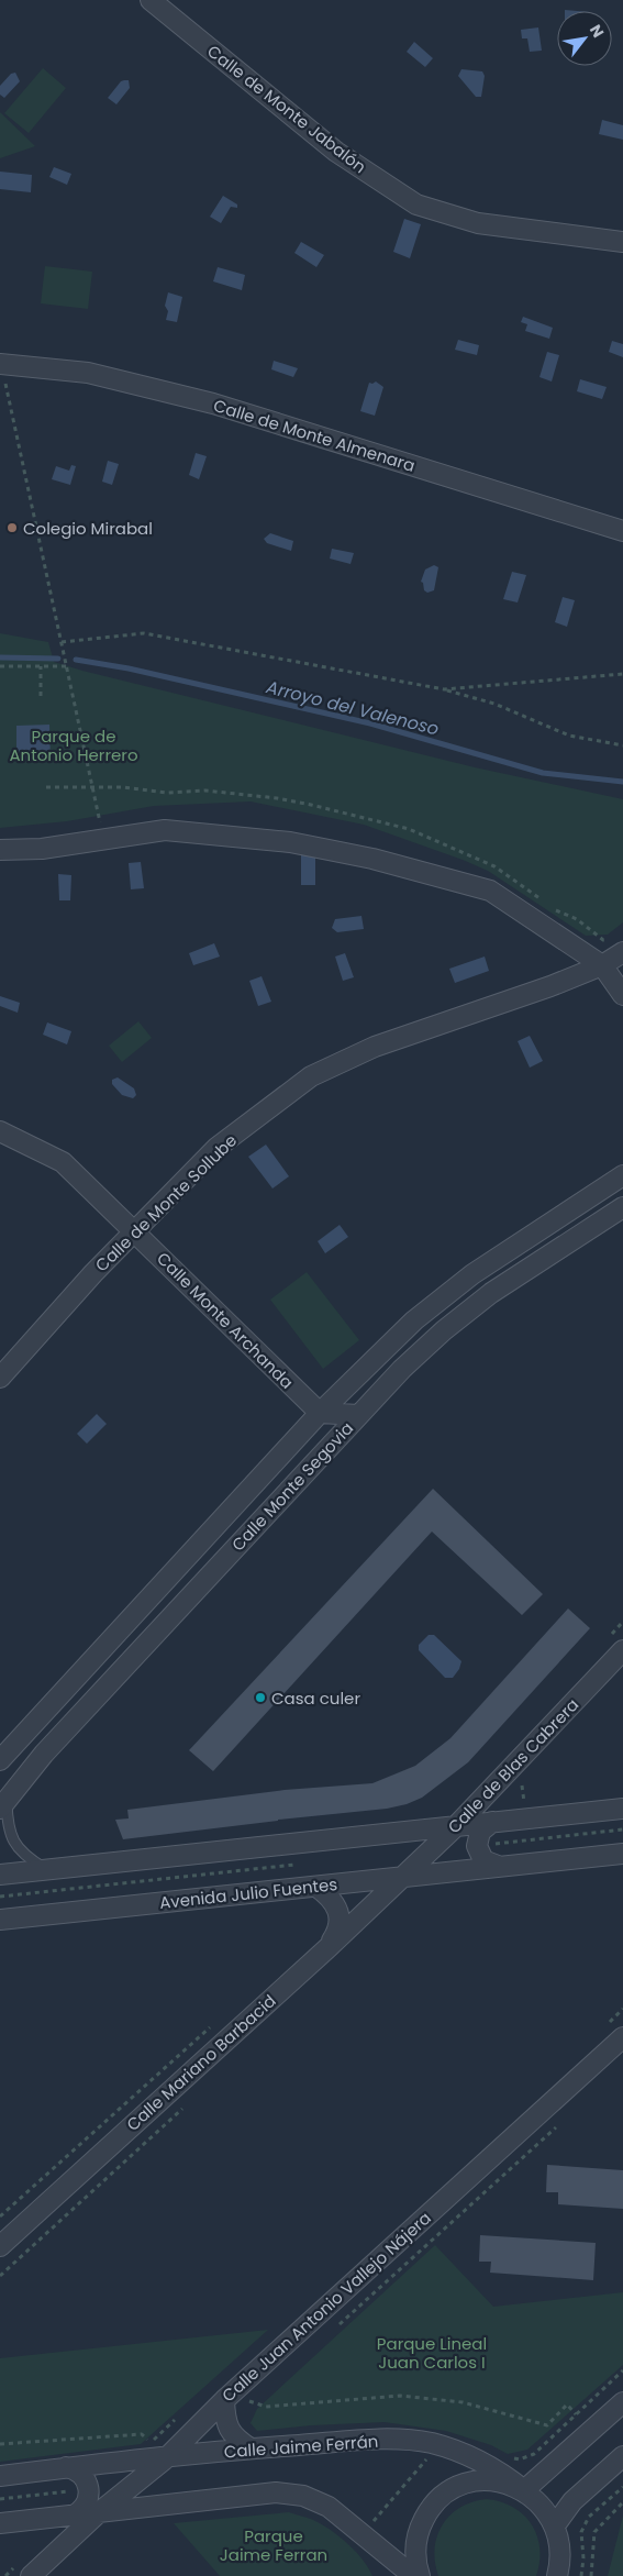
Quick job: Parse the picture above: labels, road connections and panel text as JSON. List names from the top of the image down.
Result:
{
  "streets": {
    "street": [
      "Calle de Monte Jabalón",
      "Calle de Monte Almenara",
      "Calle de Monte Sollube",
      "Calle Monte Archanda",
      "Calle Monte Segovia",
      "Calle de Blas Cabrera",
      "Avenida Julio Fuentes",
      "Calle Mariano Barbacid",
      "Calle Juan Antonio Vallejo Nájera",
      "Calle Jaime Ferrán"
    ]
  },
  "crossings": [
    ["Calle de Monte Sollube", "Calle Monte Archanda"],
    ["Calle Monte Archanda", "Calle Monte Segovia"],
    ["Calle de Blas Cabrera", "Avenida Julio Fuentes"],
    ["Calle de Blas Cabrera", "Calle Mariano Barbacid"],
    ["Avenida Julio Fuentes", "Calle Mariano Barbacid"],
    ["Calle Juan Antonio Vallejo Nájera", "Calle Jaime Ferrán"]
  ],
  "water": ["Arroyo del Valenoso"],
  "parks": ["Parque de Antonio Herrero", "Parque Lineal Juan Carlos I", "Parque Jaime Ferran"],
  "places": ["Colegio Mirabal", "Casa culer"],
  "north": "top right"
}
